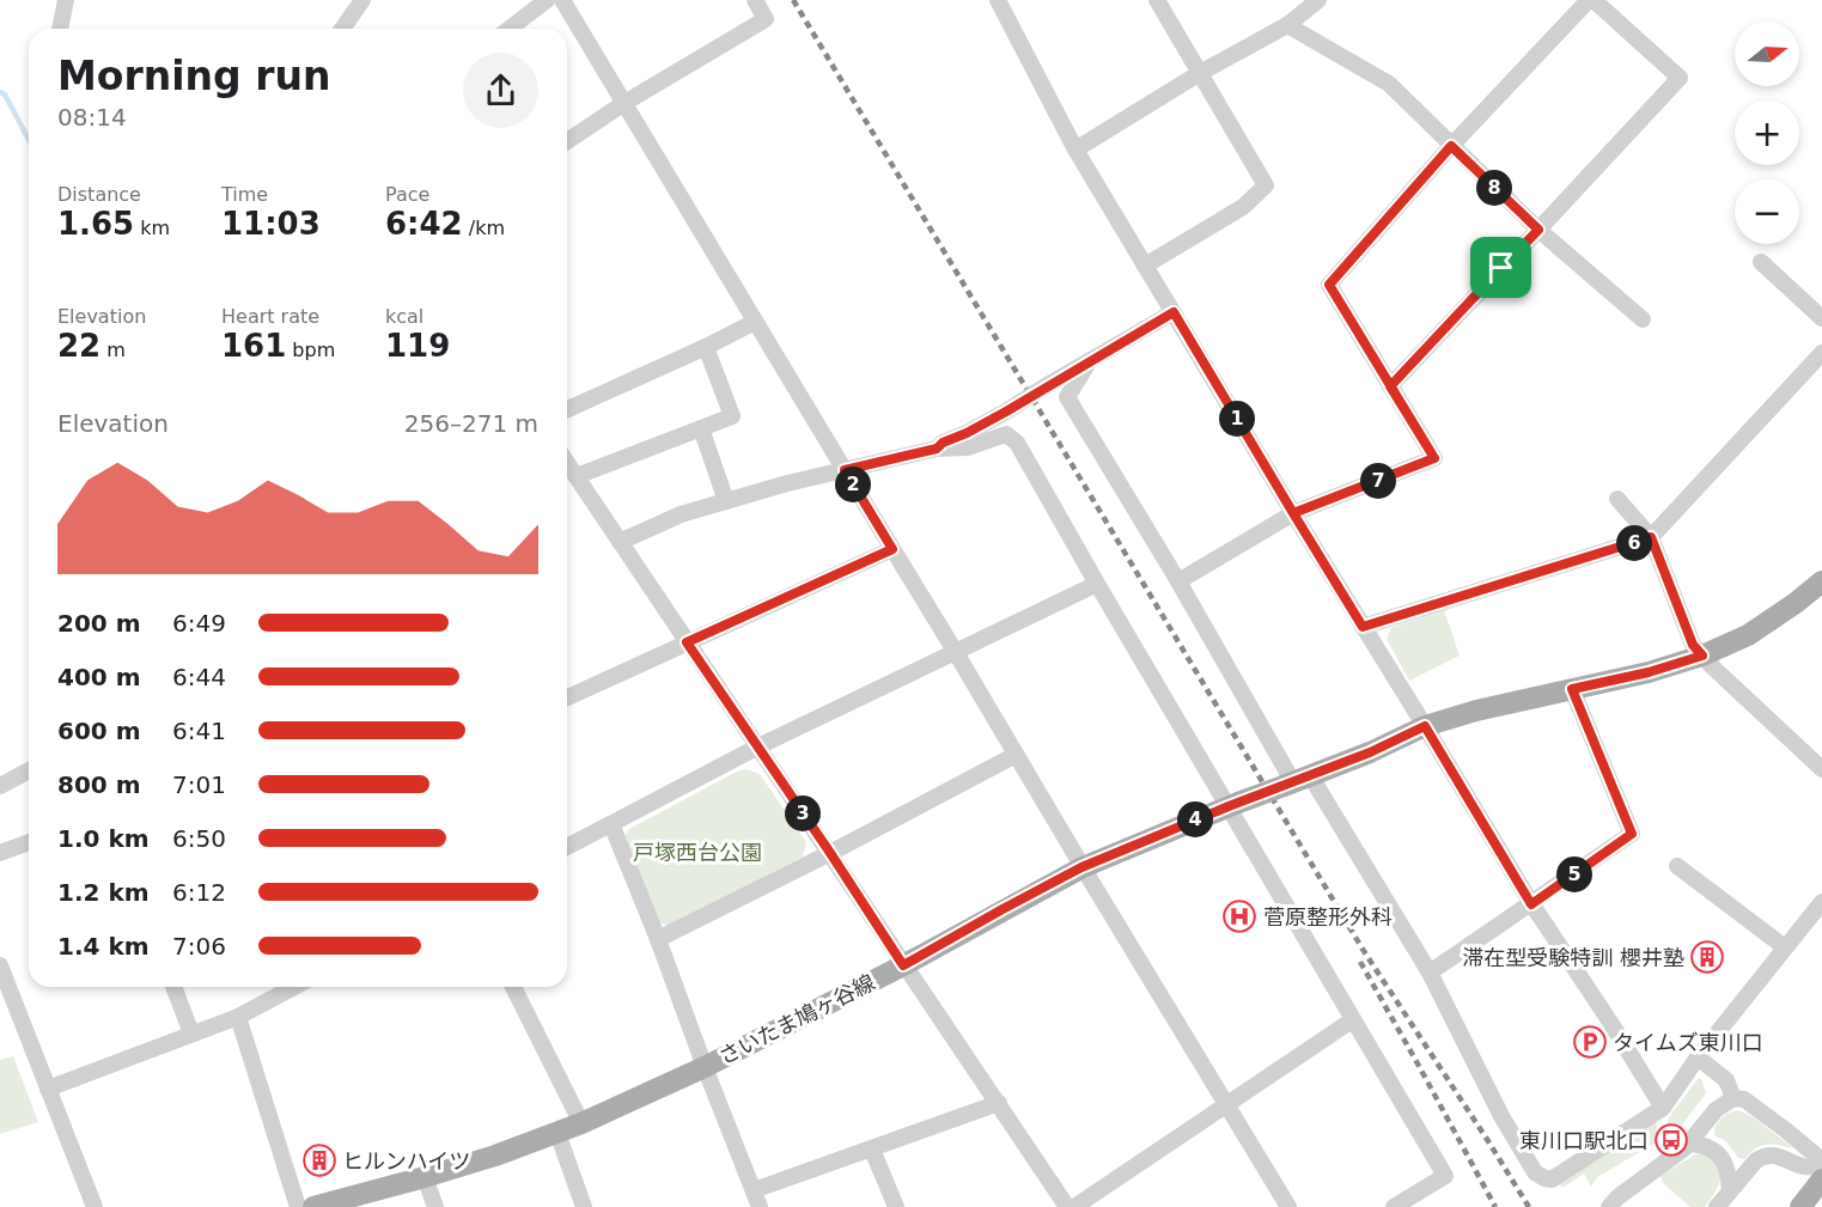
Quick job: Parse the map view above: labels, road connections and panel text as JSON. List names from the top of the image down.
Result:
{
  "streets": {
    "main road": ["さいたま鳩ヶ谷線"]
  },
  "parks": ["戸塚西台公園"],
  "places": {
    "hospital": ["菅原整形外科"],
    "building": ["滞在型受験特訓 櫻井塾", "ヒルンハイツ"],
    "parking": ["タイムズ東川口"],
    "bus stop": ["東川口駅北口"]
  },
  "north": "right",
  "page": {
    "map_buttons": ["+", "−"],
    "heading": ["Morning run", "08:14"],
    "stats": [
      ["Distance", "1.65 km"],
      ["Time", "11:03"],
      ["Pace", "6:42 /km"],
      ["Elevation", "22 m"],
      ["Heart rate", "161 bpm"],
      ["kcal", "119"]
    ],
    "pins": [
      "8",
      "1",
      "7",
      "2",
      "6",
      "3",
      "4",
      "5"
    ],
    "chart": ["Elevation", "256–271 m"],
    "list": [
      {
        "name": "200 m",
        "note": "6:49"
      },
      {
        "name": "400 m",
        "note": "6:44"
      },
      {
        "name": "600 m",
        "note": "6:41"
      },
      {
        "name": "800 m",
        "note": "7:01"
      },
      {
        "name": "1.0 km",
        "note": "6:50"
      },
      {
        "name": "1.2 km",
        "note": "6:12"
      },
      {
        "name": "1.4 km",
        "note": "7:06"
      }
    ]
  }
}
